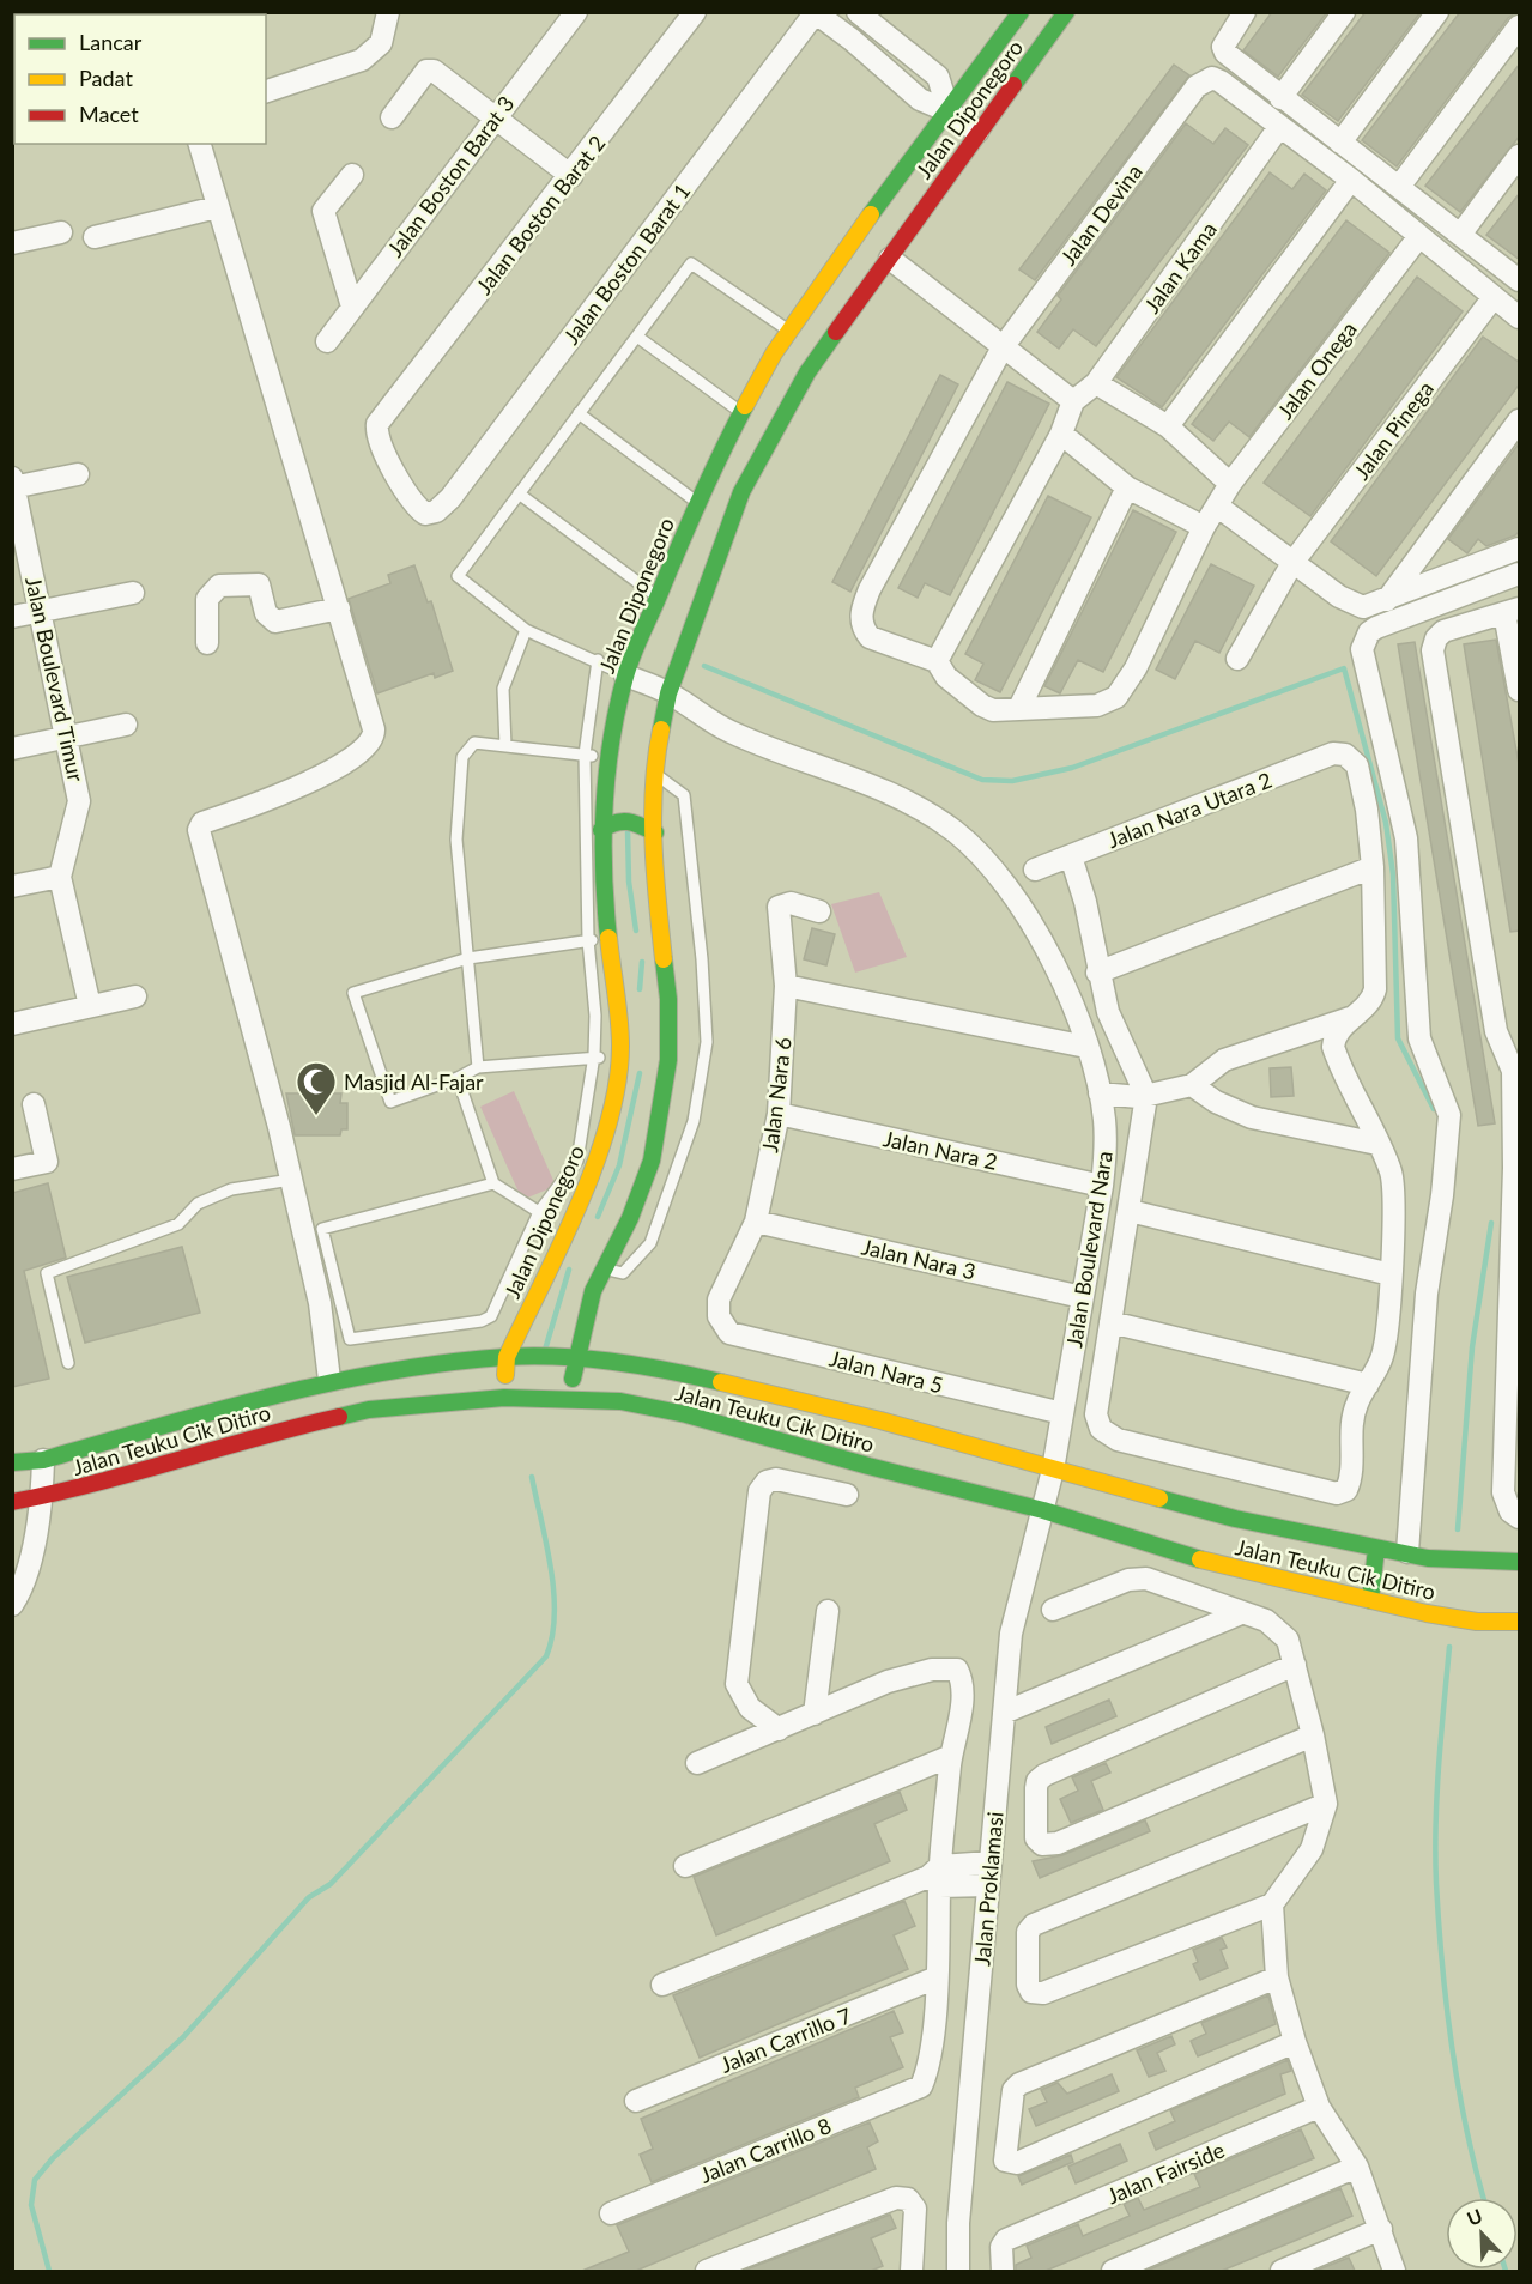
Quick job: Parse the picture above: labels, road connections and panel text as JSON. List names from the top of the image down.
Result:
{
  "streets": {
    "street": [
      "Jalan Diponegoro",
      "Jalan Boston Barat 3",
      "Jalan Boston Barat 2",
      "Jalan Devina",
      "Jalan Boston Barat 1",
      "Jalan Kama",
      "Jalan Onega",
      "Jalan Pinega",
      "Jalan Boulevard Timur",
      "Jalan Nara Utara 2",
      "Jalan Nara 6",
      "Jalan Nara 2",
      "Jalan Boulevard Nara",
      "Jalan Nara 3",
      "Jalan Nara 5",
      "Jalan Teuku Cik Ditiro",
      "Jalan Proklamasi",
      "Jalan Carrillo 7",
      "Jalan Carrillo 8",
      "Jalan Fairside"
    ]
  },
  "crossings": [
    ["Jalan Diponegoro", "Jalan Boulevard Nara"],
    ["Jalan Diponegoro", "Jalan Teuku Cik Ditiro"],
    ["Jalan Boston Barat 2", "Jalan Boston Barat 1"],
    ["Jalan Devina", "Jalan Kama"],
    ["Jalan Nara 6", "Jalan Nara 2"],
    ["Jalan Nara 6", "Jalan Nara 3"],
    ["Jalan Nara 6", "Jalan Nara 5"],
    ["Jalan Nara 2", "Jalan Boulevard Nara"],
    ["Jalan Boulevard Nara", "Jalan Nara 3"],
    ["Jalan Boulevard Nara", "Jalan Nara 5"],
    ["Jalan Boulevard Nara", "Jalan Teuku Cik Ditiro"],
    ["Jalan Boulevard Nara", "Jalan Proklamasi"],
    ["Jalan Teuku Cik Ditiro", "Jalan Proklamasi"],
    ["Jalan Carrillo 7", "Jalan Carrillo 8"]
  ],
  "places": {
    "mosque": ["Masjid Al-Fajar"]
  },
  "legend": ["Lancar", "Padat", "Macet"],
  "north": "top left"
}
